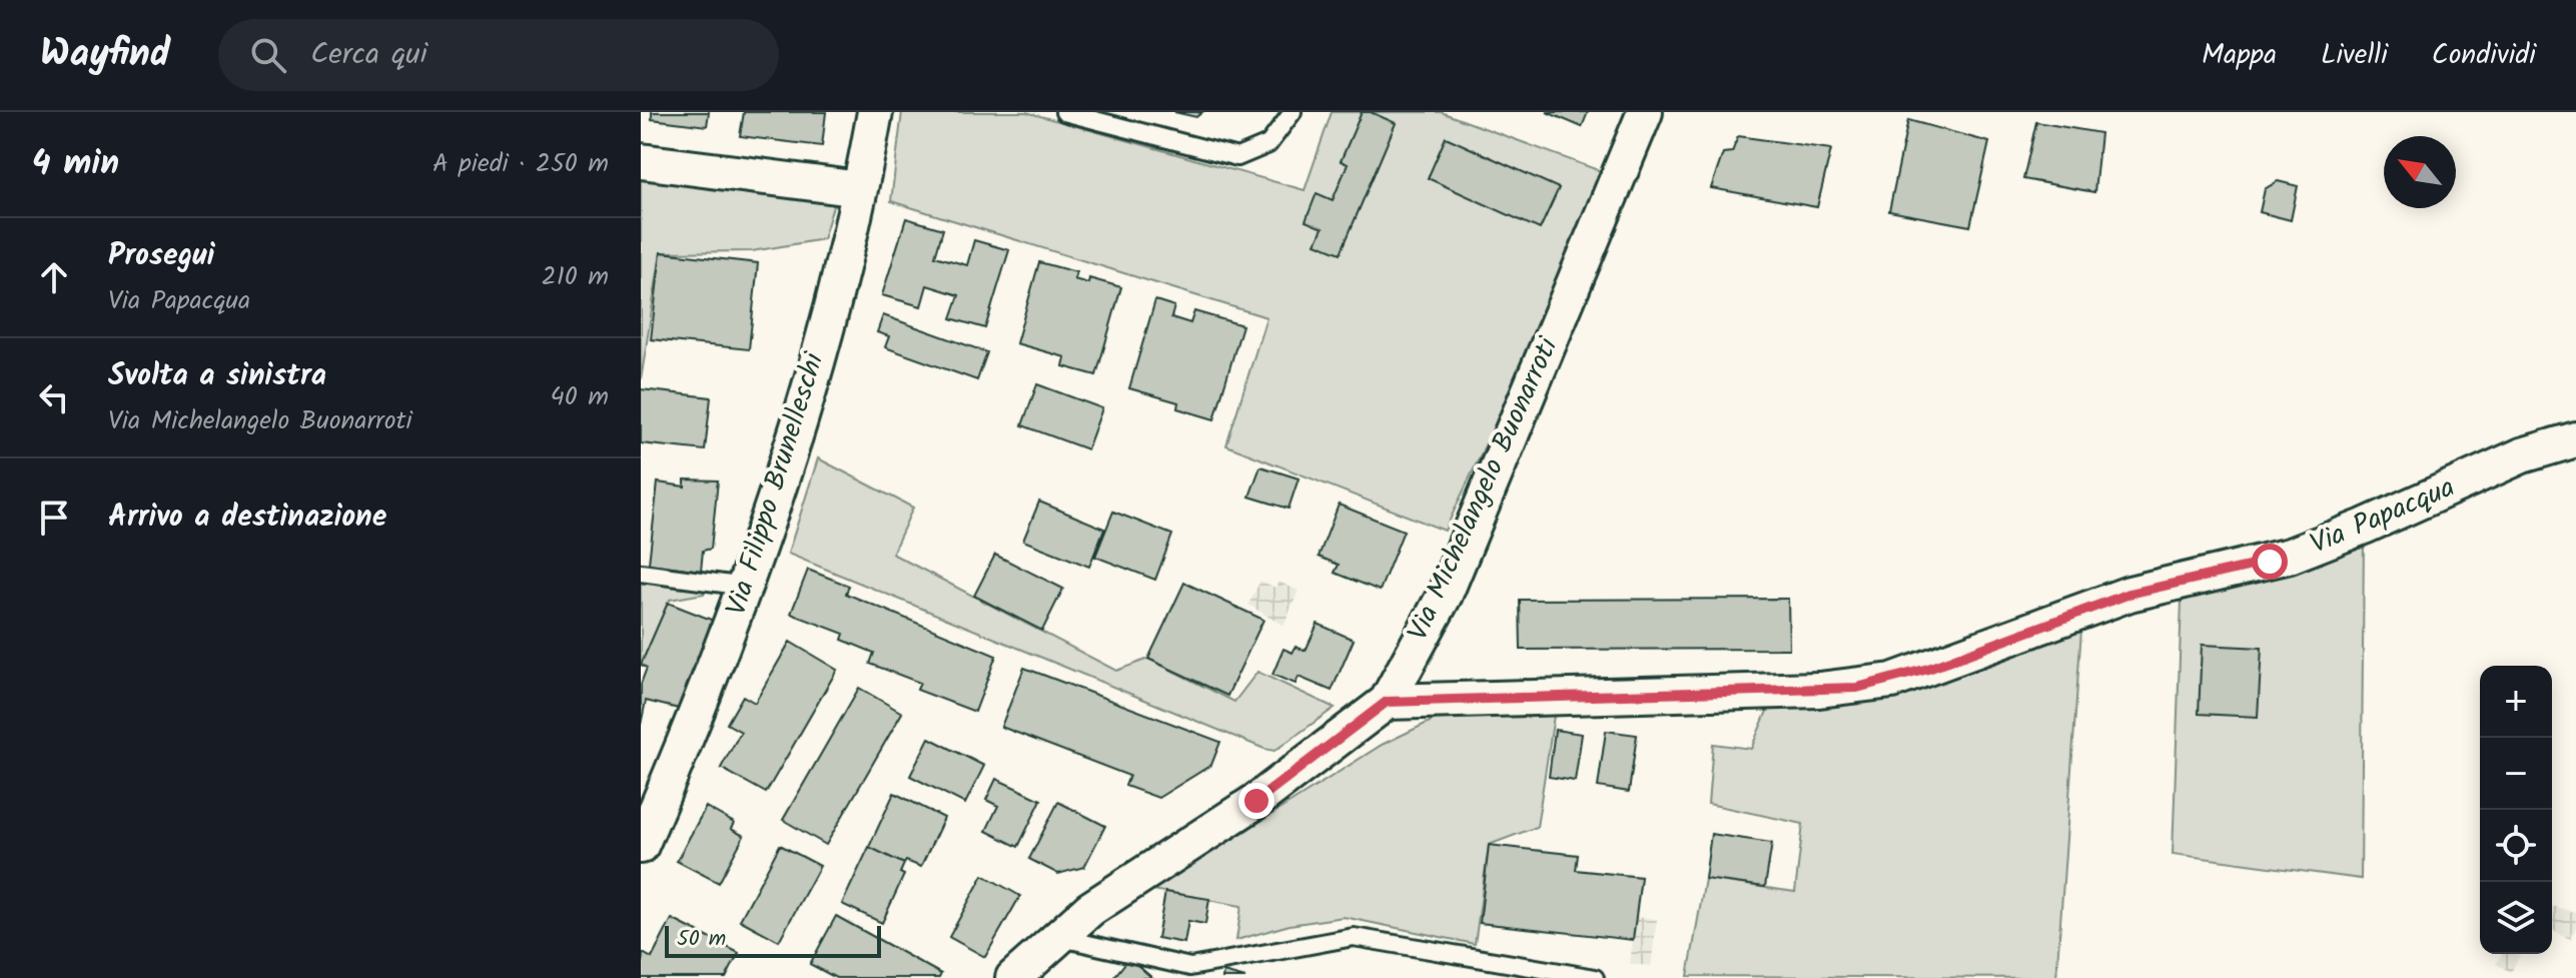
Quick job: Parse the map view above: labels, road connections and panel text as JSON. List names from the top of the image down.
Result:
{
  "streets": {
    "street": ["Via Filippo Brunelleschi", "Via Michelangelo Buonarroti", "Via Papacqua"]
  },
  "crossings": [
    ["Via Michelangelo Buonarroti", "Via Papacqua"]
  ],
  "scale_bar": "50 m",
  "north": "top left",
  "page": {
    "header": "Wayfind",
    "search": "Cerca qui",
    "nav": ["Mappa", "Livelli", "Condividi"],
    "heading": ["4 min", "A piedi · 250 m"],
    "list": [
      ["Prosegui", "Via Papacqua", "210 m"],
      ["Svolta a sinistra", "Via Michelangelo Buonarroti", "40 m"],
      "Arrivo a destinazione"
    ],
    "map_buttons": ["+", "−"],
    "scale": "50 m"
  }
}
